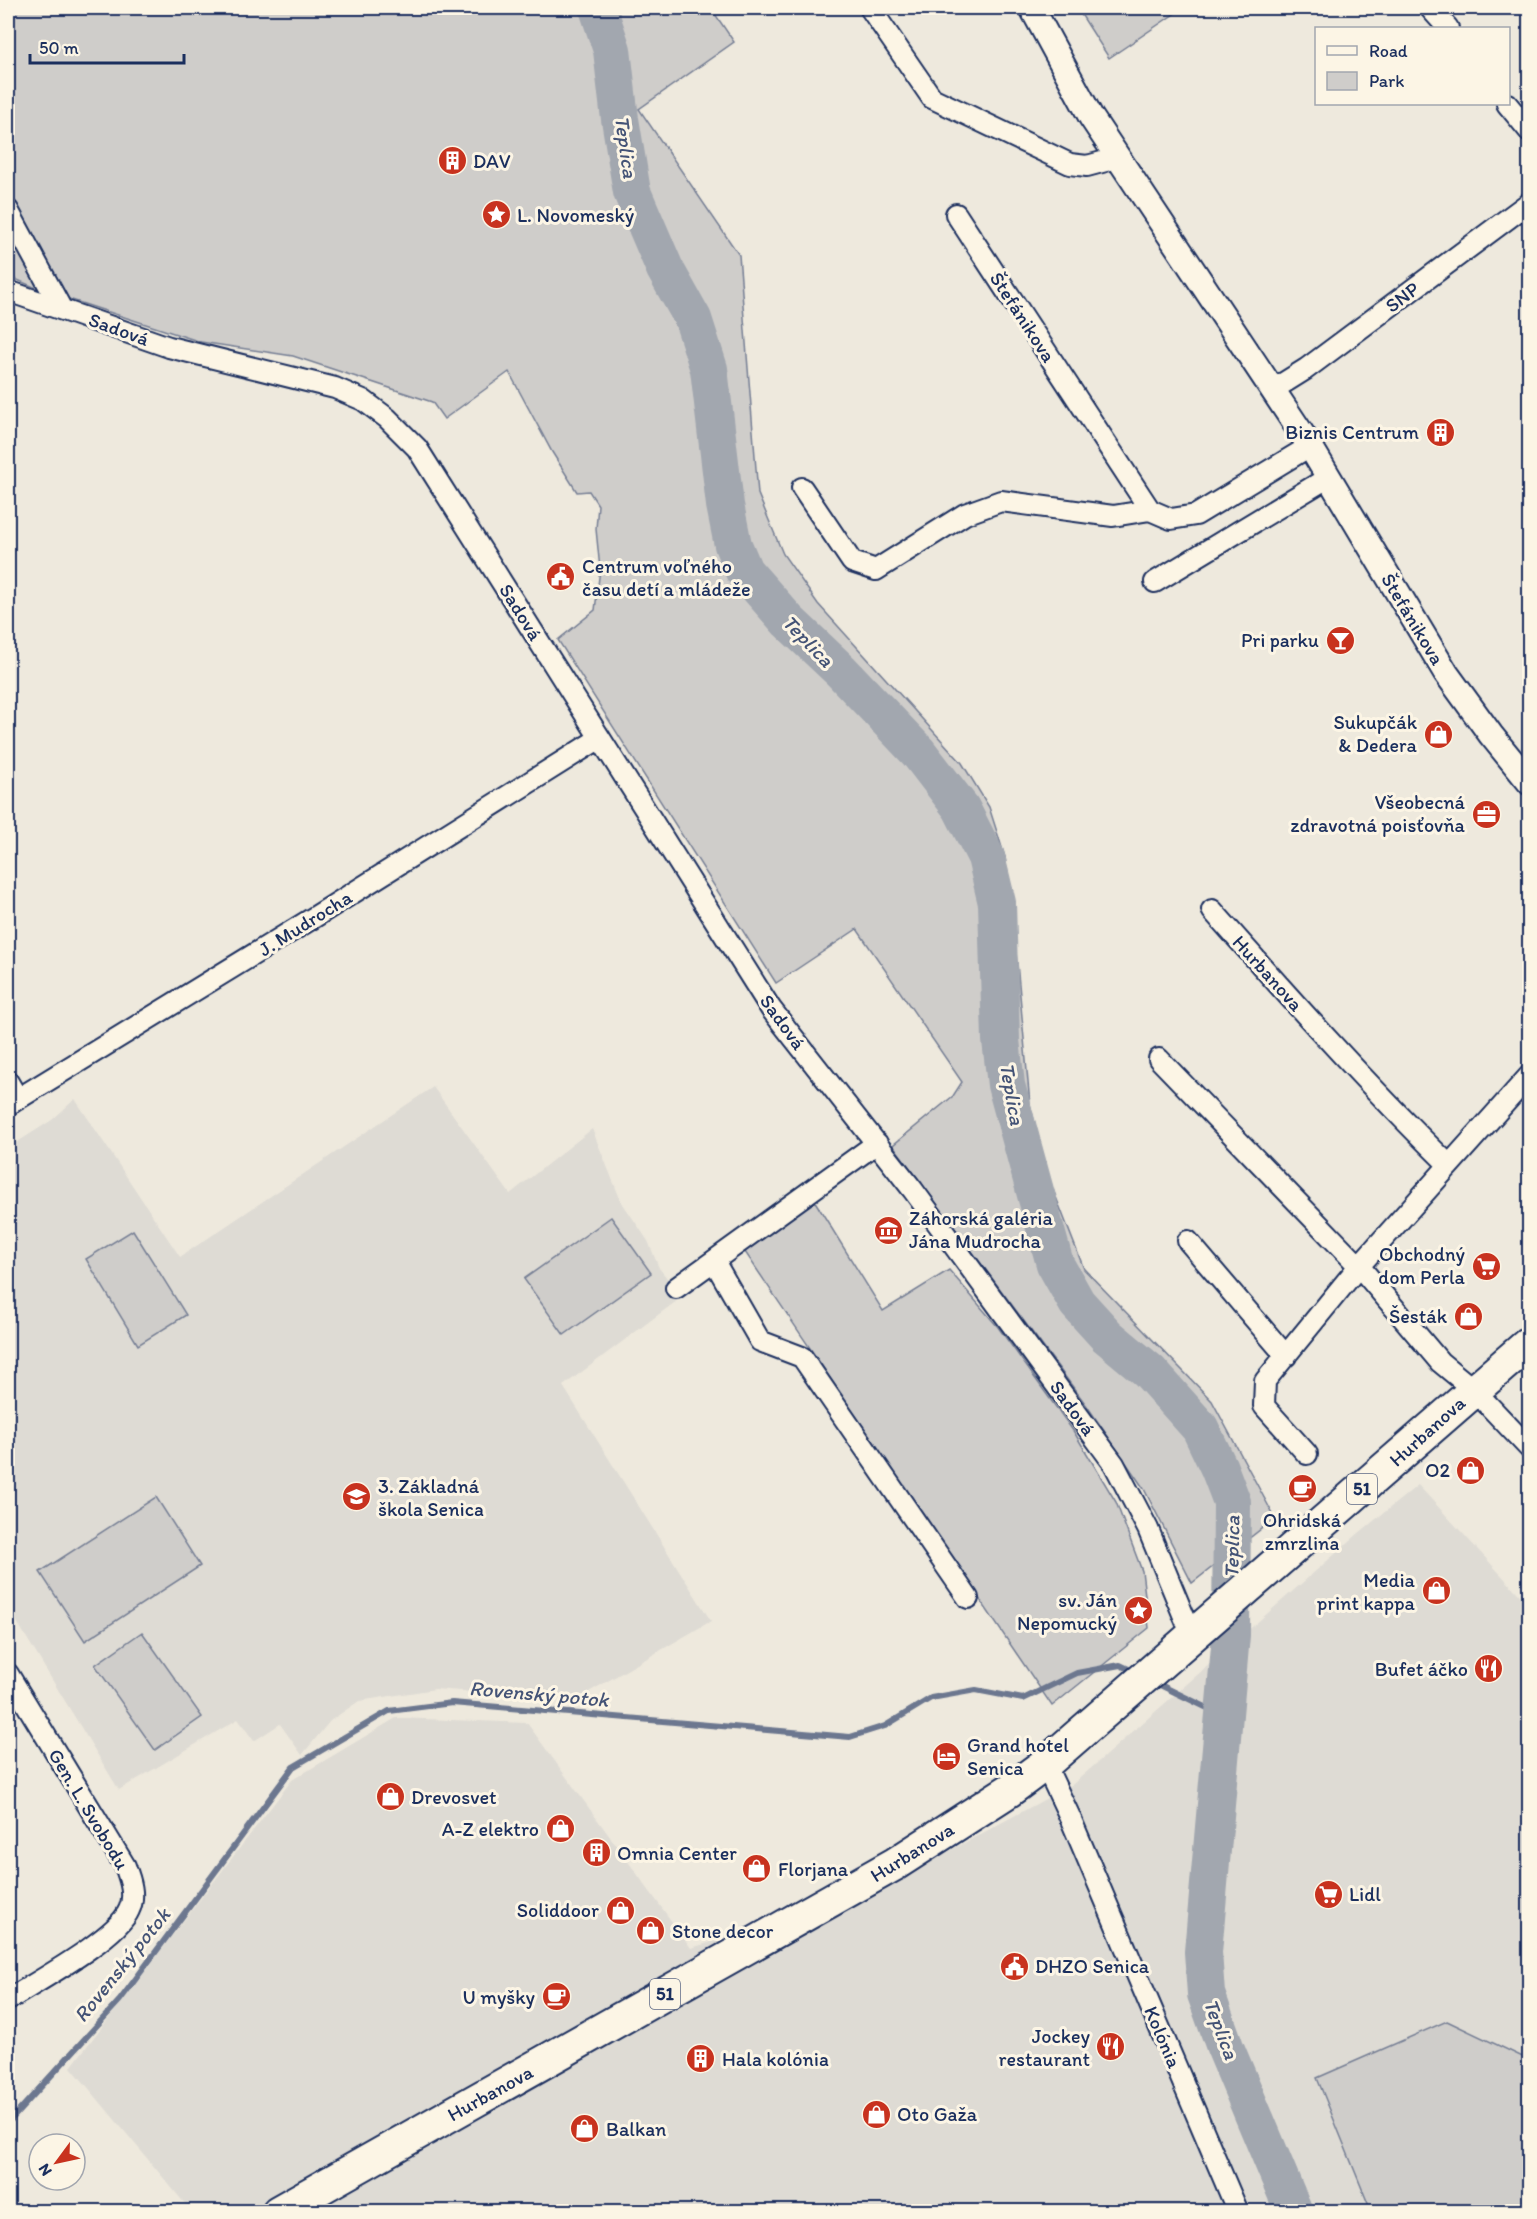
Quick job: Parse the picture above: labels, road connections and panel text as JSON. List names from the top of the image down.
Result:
{
  "streets": {
    "main road": ["Hurbanova", "51"],
    "street": [
      "SNP",
      "Štefánikova",
      "Sadová",
      "J. Mudrocha",
      "Gen. L. Svobodu",
      "Kolónia"
    ]
  },
  "crossings": [
    ["SNP", "Štefánikova"],
    ["Sadová", "J. Mudrocha"],
    ["Sadová", "Hurbanova"],
    ["Hurbanova", "Kolónia"]
  ],
  "water": ["Teplica", "Rovenský potok"],
  "places": {
    "building": [
      "DAV",
      "Biznis Centrum",
      "Omnia Center",
      "Hala kolónia"
    ],
    "place": ["L. Novomeský", "sv. Ján Nepomucký"],
    "public building": ["Centrum voľného času detí a mládeže", "DHZO Senica"],
    "bar": ["Pri parku"],
    "shop": [
      "Sukupčák & Dedera",
      "Šesták",
      "O2",
      "Media print kappa",
      "Drevosvet",
      "A-Z elektro",
      "Florjana",
      "Soliddoor",
      "Stone decor",
      "Oto Gaža",
      "Balkan"
    ],
    "office": ["Všeobecná zdravotná poisťovňa"],
    "museum": ["Záhorská galéria Jána Mudrocha"],
    "supermarket": ["Obchodný dom Perla", "Lidl"],
    "cafe": ["Ohridská zmrzlina", "U myšky"],
    "school or university": ["3. Základná škola Senica"],
    "restaurant": ["Bufet áčko", "Jockey restaurant"],
    "hotel": ["Grand hotel Senica"]
  },
  "legend": ["Road", "Park"],
  "scale_bar": "50 m",
  "north": "bottom left"
}
